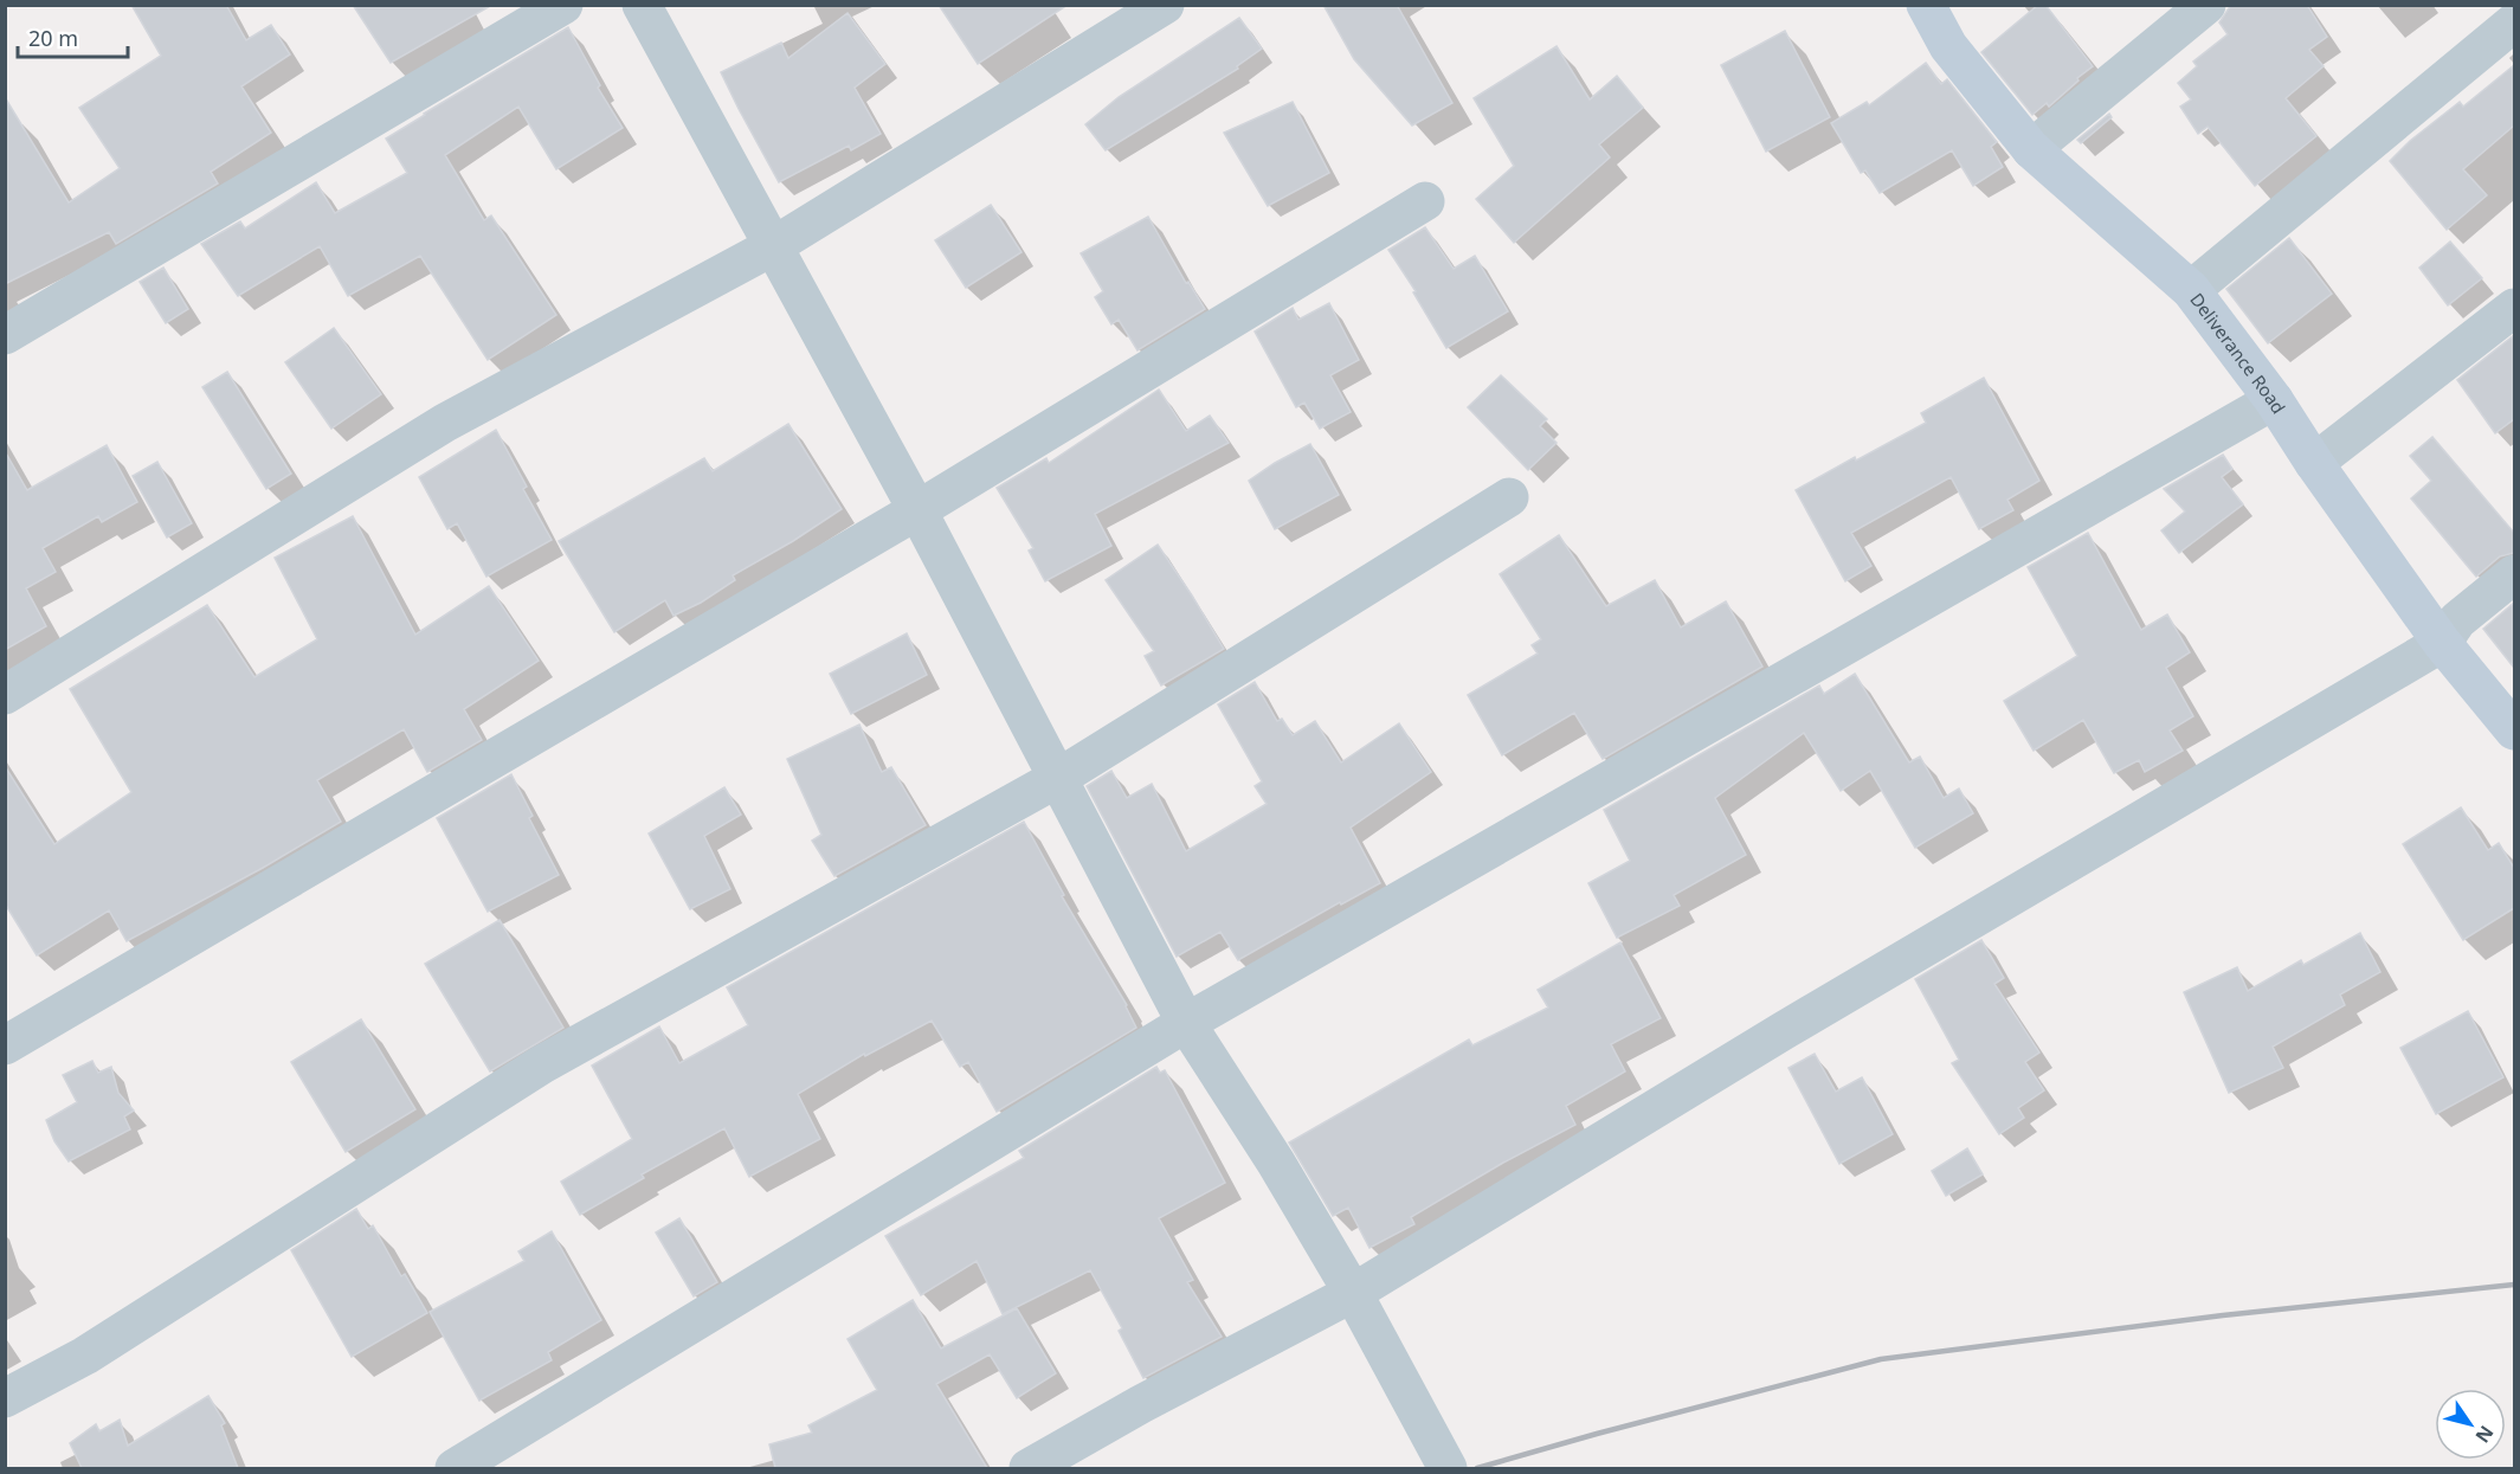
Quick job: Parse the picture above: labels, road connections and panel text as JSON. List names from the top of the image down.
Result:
{
  "streets": {
    "street": ["Deliverance Road"]
  },
  "scale_bar": "20 m",
  "north": "bottom right"
}
